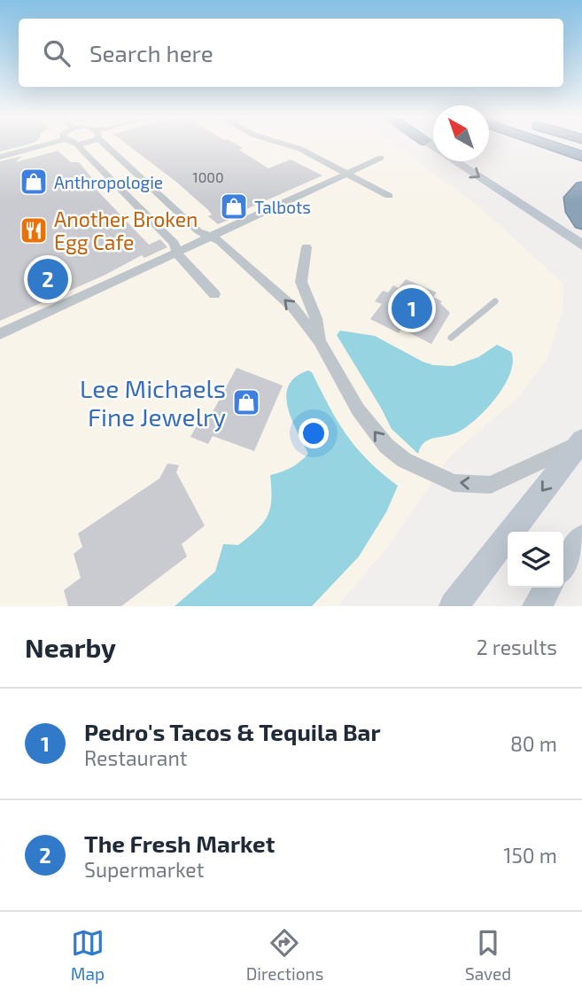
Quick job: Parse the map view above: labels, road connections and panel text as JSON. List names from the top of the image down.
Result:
{
  "places": {
    "shop": ["Anthropologie", "Talbots", "Lee Michaels Fine Jewelry"],
    "restaurant": ["Another Broken Egg Cafe"]
  },
  "house_numbers": ["1000"],
  "north": "top left",
  "page": {
    "search": "Search here",
    "pins": ["2", "1"],
    "heading": ["Nearby", "2 results"],
    "list": [
      {
        "mark": "1",
        "name": "Pedro's Tacos & Tequila Bar",
        "note": "Restaurant",
        "value": "80 m"
      },
      {
        "mark": "2",
        "name": "The Fresh Market",
        "note": "Supermarket",
        "value": "150 m"
      }
    ],
    "nav": ["Map", "Directions", "Saved"]
  }
}
